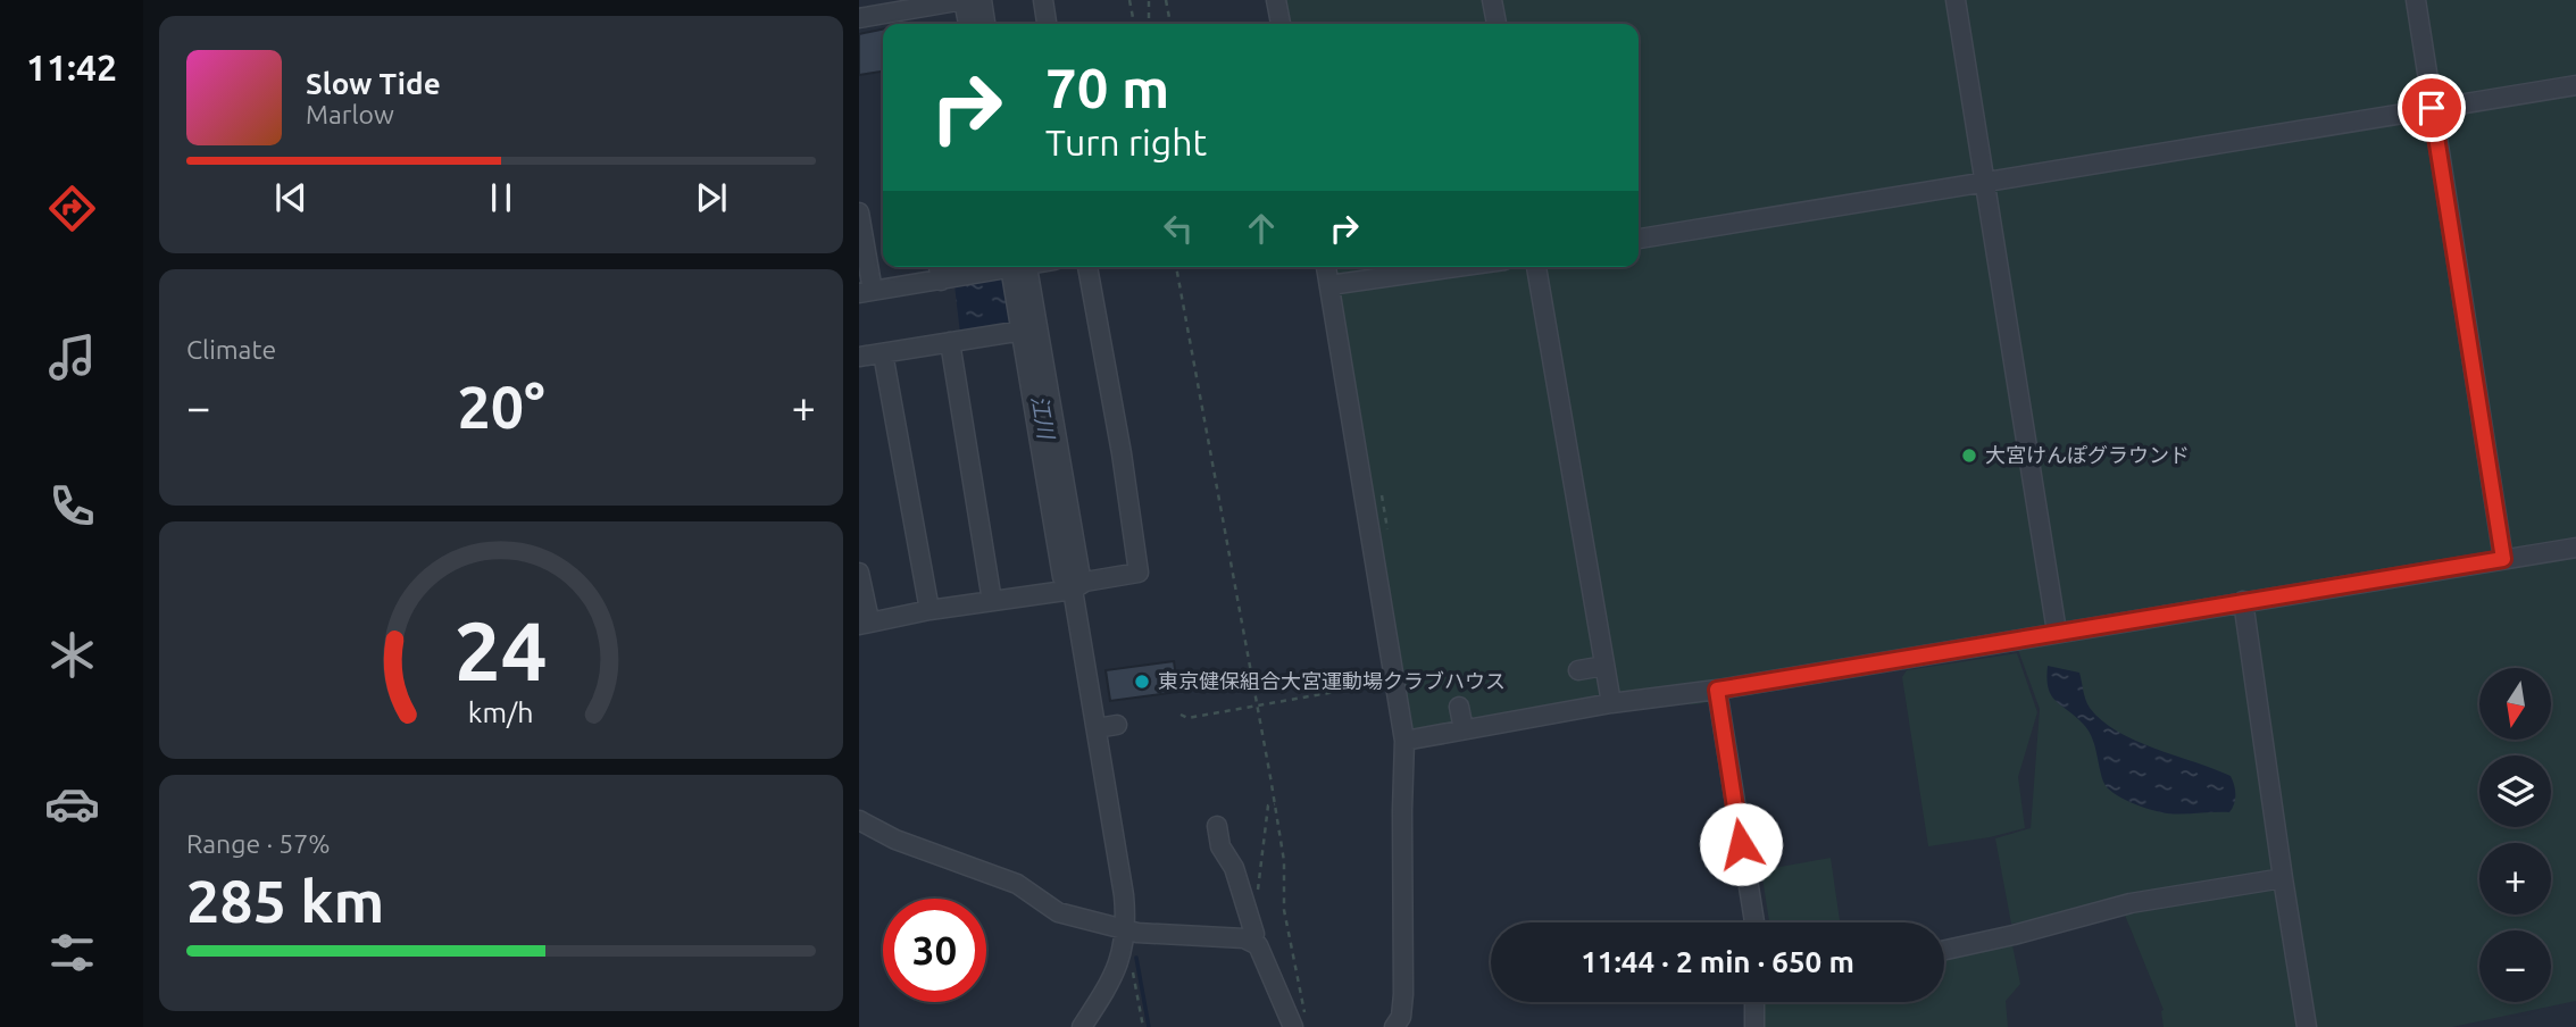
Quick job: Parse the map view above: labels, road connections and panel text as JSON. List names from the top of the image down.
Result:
{
  "water": ["江川"],
  "places": ["大宮けんぽグラウンド", "東京健保組合大宮運動場クラブハウス"],
  "north": "bottom",
  "page": {
    "tabs": "11:42",
    "turn": ["70 m", "Turn right"],
    "song": ["Slow Tide", "Marlow"],
    "tile": [
      "Climate",
      ["Range · 57%", "285 km"]
    ],
    "heat": ["−", "20°", "+"],
    "map_buttons": ["+", "−"],
    "limit": "30",
    "trip": "11:44 · 2 min · 650 m",
    "gauge": ["24", "km/h"]
  }
}
